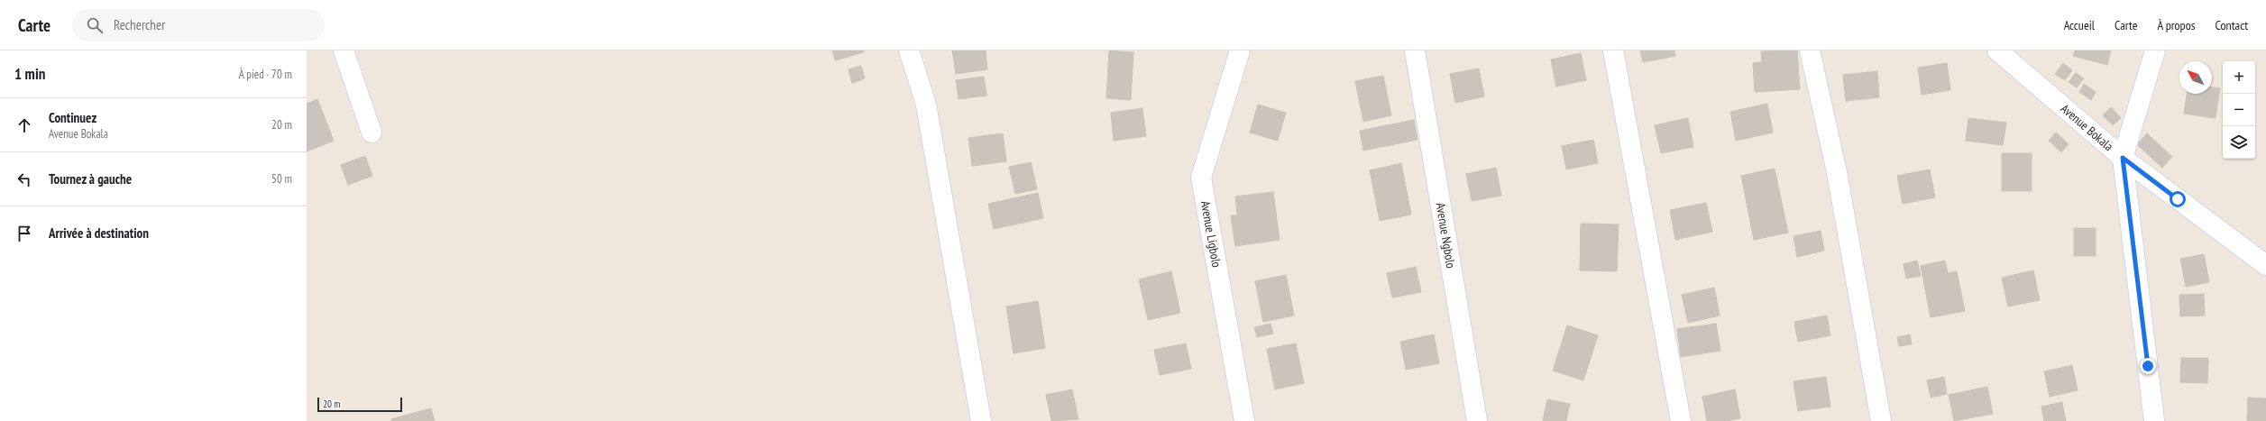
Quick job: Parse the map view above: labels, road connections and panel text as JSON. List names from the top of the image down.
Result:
{
  "streets": {
    "street": ["Avenue Bokala", "Avenue Ligbolo", "Avenue Ngbolo"]
  },
  "scale_bar": "20 m",
  "north": "top left",
  "page": {
    "header": "Carte",
    "search": "Rechercher",
    "nav": [
      "Accueil",
      "Carte",
      "À propos",
      "Contact"
    ],
    "heading": ["1 min", "À pied · 70 m"],
    "map_buttons": ["+", "−"],
    "list": [
      ["Continuez", "Avenue Bokala", "20 m"],
      ["Tournez à gauche", "50 m"],
      "Arrivée à destination"
    ],
    "scale": "20 m"
  }
}
